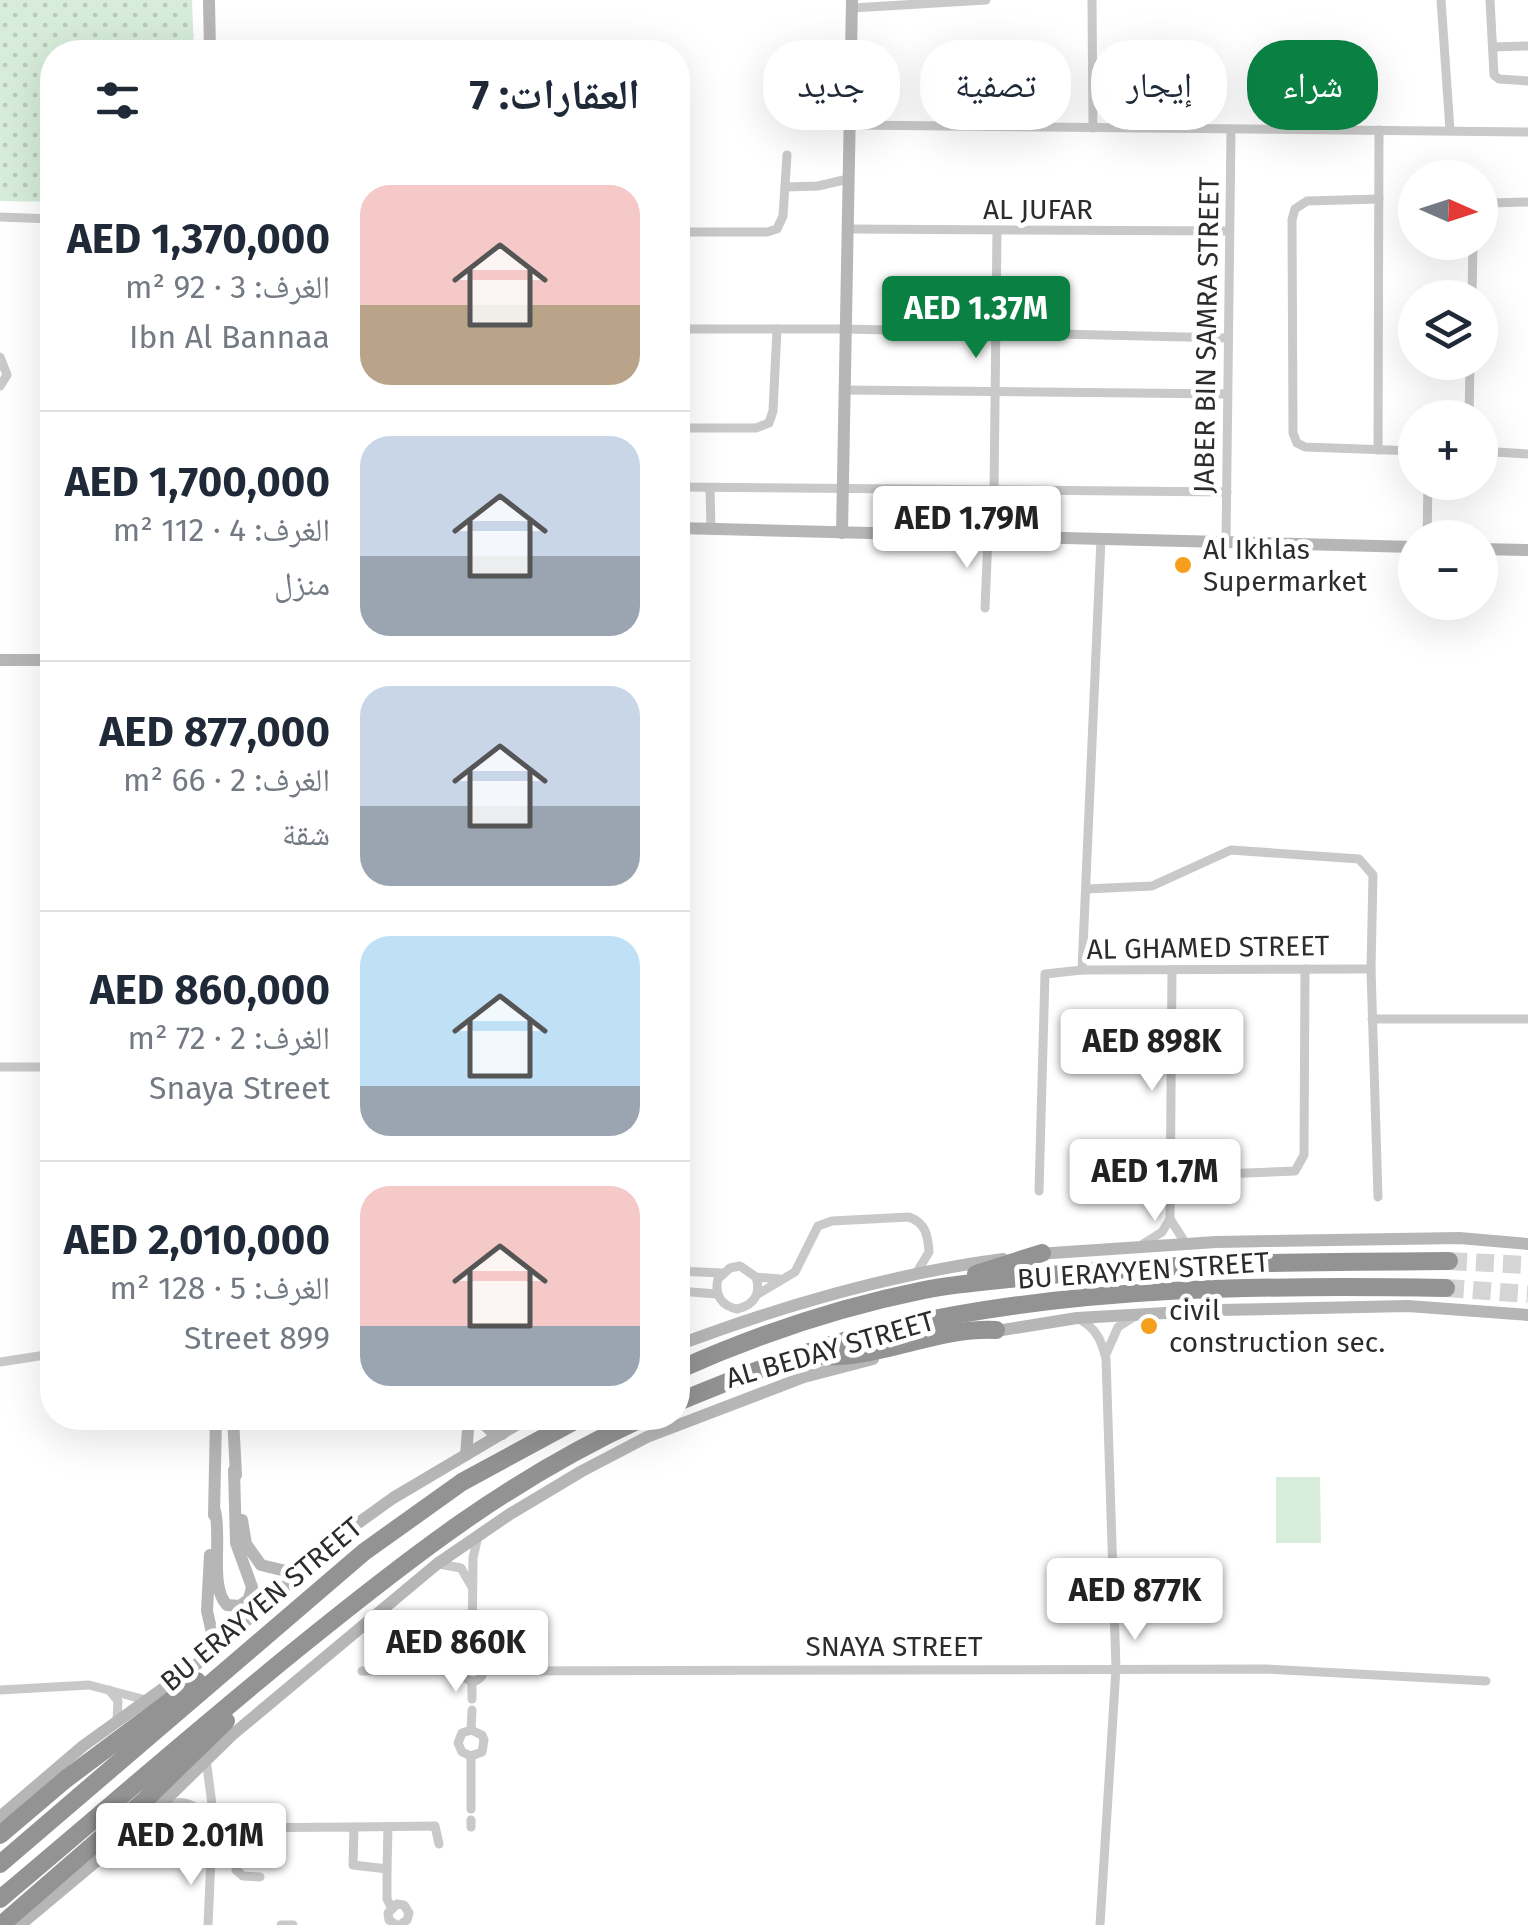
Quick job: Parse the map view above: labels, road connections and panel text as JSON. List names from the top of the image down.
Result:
{
  "streets": {
    "highway": ["BU ERAYYEN STREET"],
    "main road": ["AL BEDAY STREET"],
    "street": [
      "AL JUFAR",
      "JABER BIN SAMRA STREET",
      "AL GHAMED STREET",
      "SNAYA STREET"
    ]
  },
  "crossings": [
    ["AL JUFAR", "JABER BIN SAMRA STREET"],
    ["BU ERAYYEN STREET", "AL BEDAY STREET"]
  ],
  "places": ["Al Ikhlas Supermarket", "civil construction sec."],
  "north": "right",
  "page": {
    "chip": [
      "شراء",
      "إيجار",
      "تصفية",
      "جديد"
    ],
    "heading": "العقارات: 7",
    "map_buttons": ["+", "−"],
    "list": [
      {
        "name": "AED 1,370,000",
        "note": "الغرف: 3 · 92 m² · Ibn Al Bannaa"
      },
      {
        "name": "AED 1,700,000",
        "note": "الغرف: 4 · 112 m² · منزل"
      },
      {
        "name": "AED 877,000",
        "note": "الغرف: 2 · 66 m² · شقة"
      },
      {
        "name": "AED 860,000",
        "note": "الغرف: 2 · 72 m² · Snaya Street"
      },
      {
        "name": "AED 2,010,000",
        "note": "الغرف: 5 · 128 m² · Street 899"
      }
    ],
    "price": [
      "AED 1.37M",
      "AED 1.79M",
      "AED 898K",
      "AED 1.7M",
      "AED 877K",
      "AED 860K",
      "AED 2.01M"
    ]
  }
}
